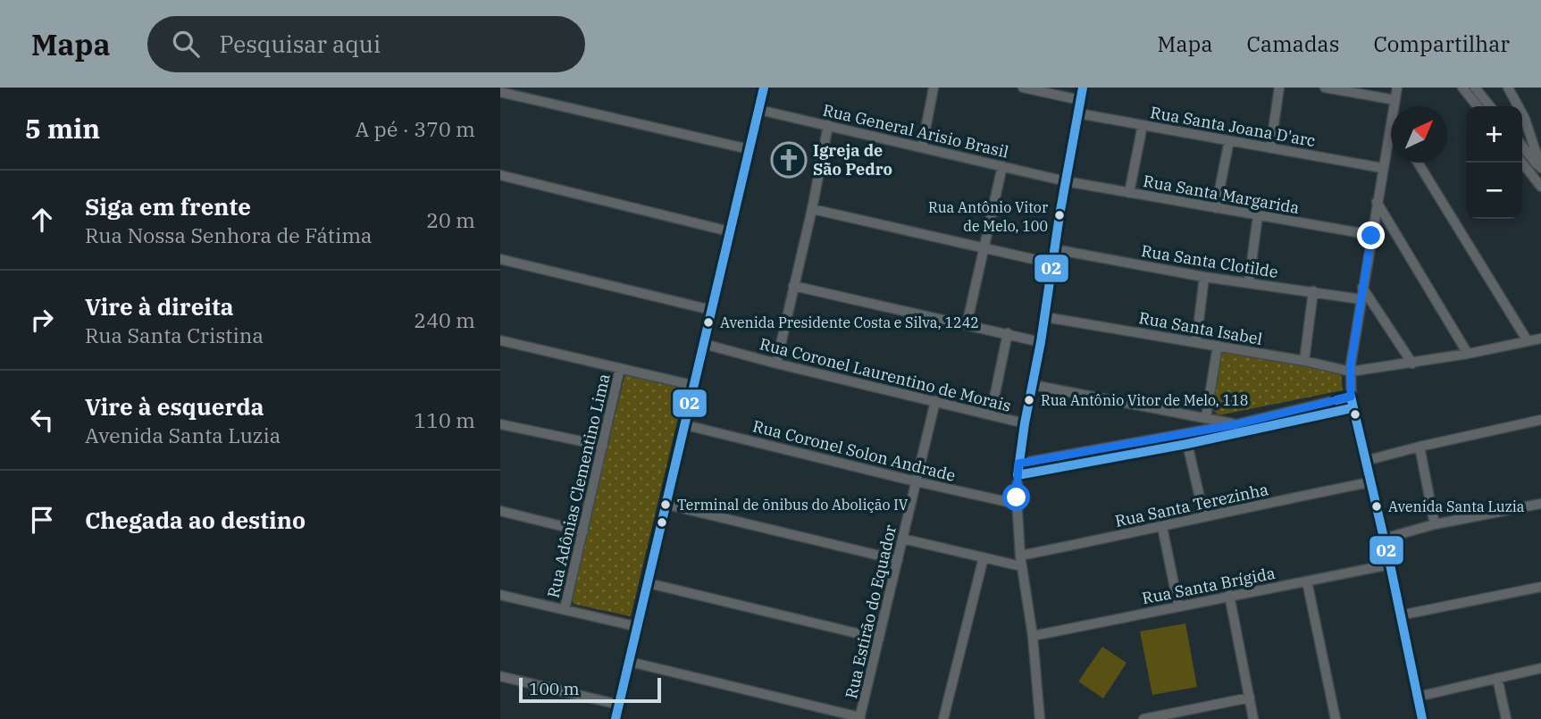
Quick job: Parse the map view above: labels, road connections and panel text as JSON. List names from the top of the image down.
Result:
{
  "streets": {
    "street": [
      "Rua Santa Joana D'arc",
      "Rua General Arisio Brasil",
      "Rua Santa Margarida",
      "Rua Santa Clotilde",
      "Rua Santa Isabel",
      "Rua Coronel Laurentino de Morais",
      "Rua Coronel Solon Andrade",
      "Rua Adônias Clementino Lima",
      "Rua Santa Terezinha",
      "Rua Santa Brígida",
      "Rua Estirão do Equador"
    ]
  },
  "crossings": [
    ["Rua General Arisio Brasil", "Rua Santa Margarida"],
    ["Rua Coronel Laurentino de Morais", "Rua Estirão do Equador"],
    ["Rua Coronel Solon Andrade", "Rua Estirão do Equador"]
  ],
  "places": {
    "church": ["Igreja de São Pedro"],
    "other": [
      "Rua Antônio Vitor de Melo, 100",
      "Avenida Presidente Costa e Silva, 1242",
      "Rua Antônio Vitor de Melo, 118",
      "Terminal de õnibus do Abolição IV",
      "Avenida Santa Luzia"
    ]
  },
  "lines": ["transit line 02"],
  "scale_bar": "100 m",
  "north": "top right",
  "page": {
    "header": "Mapa",
    "search": "Pesquisar aqui",
    "nav": ["Mapa", "Camadas", "Compartilhar"],
    "heading": ["5 min", "A pé · 370 m"],
    "map_buttons": ["+", "−"],
    "list": [
      ["Siga em frente", "Rua Nossa Senhora de Fátima", "20 m"],
      ["Vire à direita", "Rua Santa Cristina", "240 m"],
      ["Vire à esquerda", "Avenida Santa Luzia", "110 m"],
      "Chegada ao destino"
    ],
    "scale": "100 m"
  }
}
